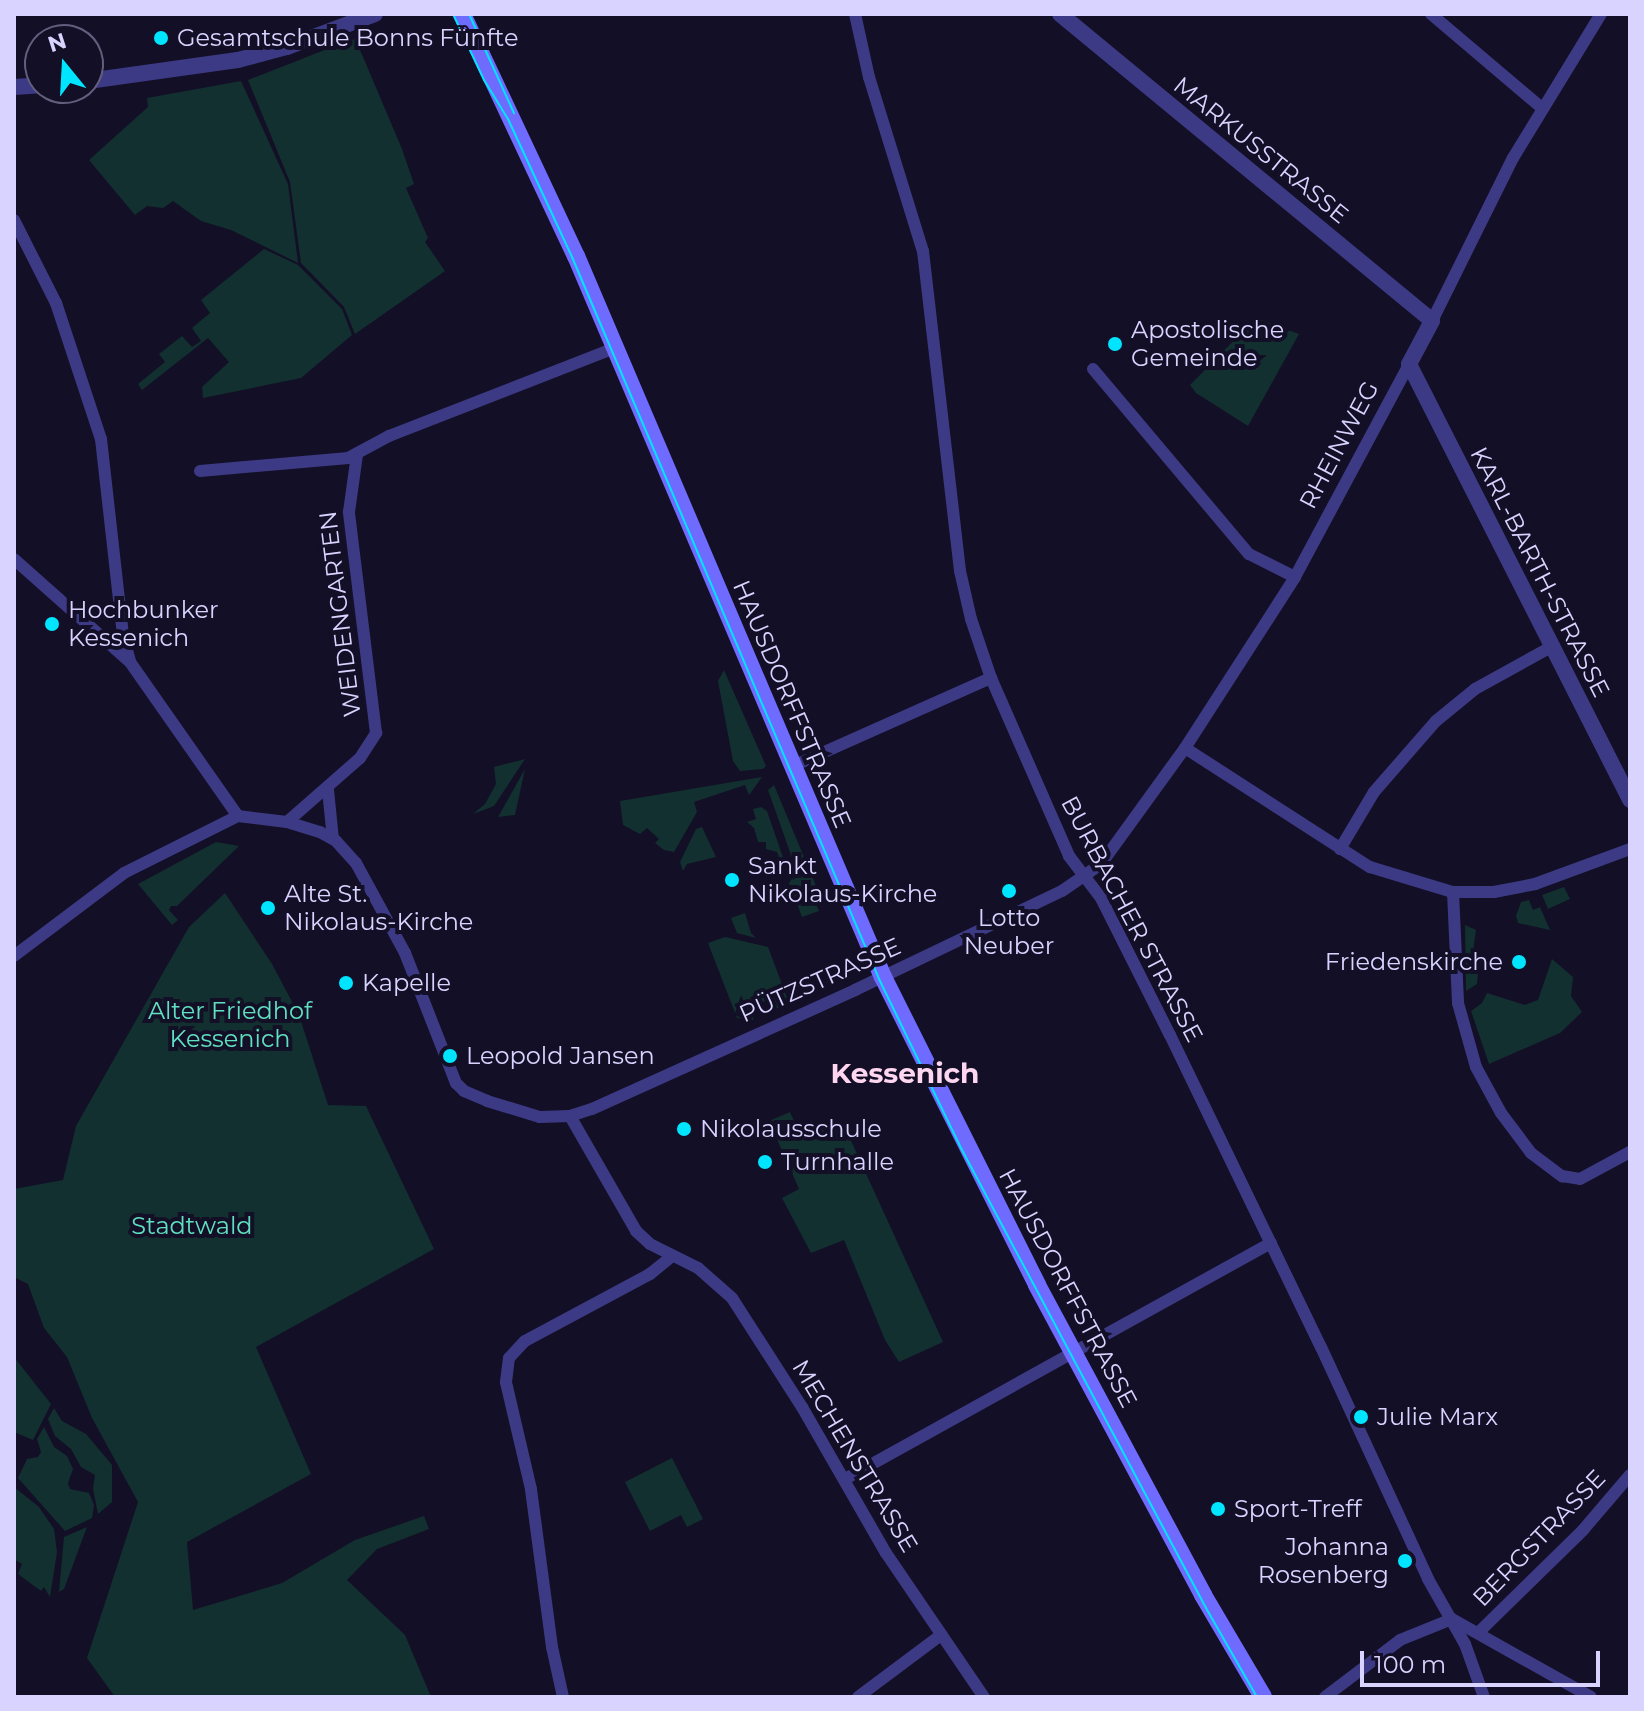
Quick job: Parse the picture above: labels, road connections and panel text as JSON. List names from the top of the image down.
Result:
{
  "streets": {
    "main road": ["HAUSDORFFSTRASSE"],
    "street": [
      "MARKUSSTRASSE",
      "RHEINWEG",
      "KARL-BARTH-STRASSE",
      "WEIDENGARTEN",
      "BURBACHER STRASSE",
      "PÜTZSTRASSE",
      "MECHENSTRASSE",
      "BERGSTRASSE"
    ]
  },
  "crossings": [
    ["MARKUSSTRASSE", "RHEINWEG"],
    ["RHEINWEG", "KARL-BARTH-STRASSE"],
    ["RHEINWEG", "BURBACHER STRASSE"],
    ["RHEINWEG", "PÜTZSTRASSE"],
    ["HAUSDORFFSTRASSE", "PÜTZSTRASSE"],
    ["BURBACHER STRASSE", "PÜTZSTRASSE"],
    ["BURBACHER STRASSE", "BERGSTRASSE"],
    ["PÜTZSTRASSE", "MECHENSTRASSE"]
  ],
  "districts": ["Kessenich"],
  "parks": ["Alter Friedhof Kessenich", "Stadtwald"],
  "places": [
    "Gesamtschule Bonns Fünfte",
    "Apostolische Gemeinde",
    "Hochbunker Kessenich",
    "Sankt Nikolaus-Kirche",
    "Lotto Neuber",
    "Alte St. Nikolaus-Kirche",
    "Friedenskirche",
    "Kapelle",
    "Leopold Jansen",
    "Nikolausschule",
    "Turnhalle",
    "Julie Marx",
    "Sport-Treff",
    "Johanna Rosenberg"
  ],
  "scale_bar": "100 m",
  "north": "top"
}
